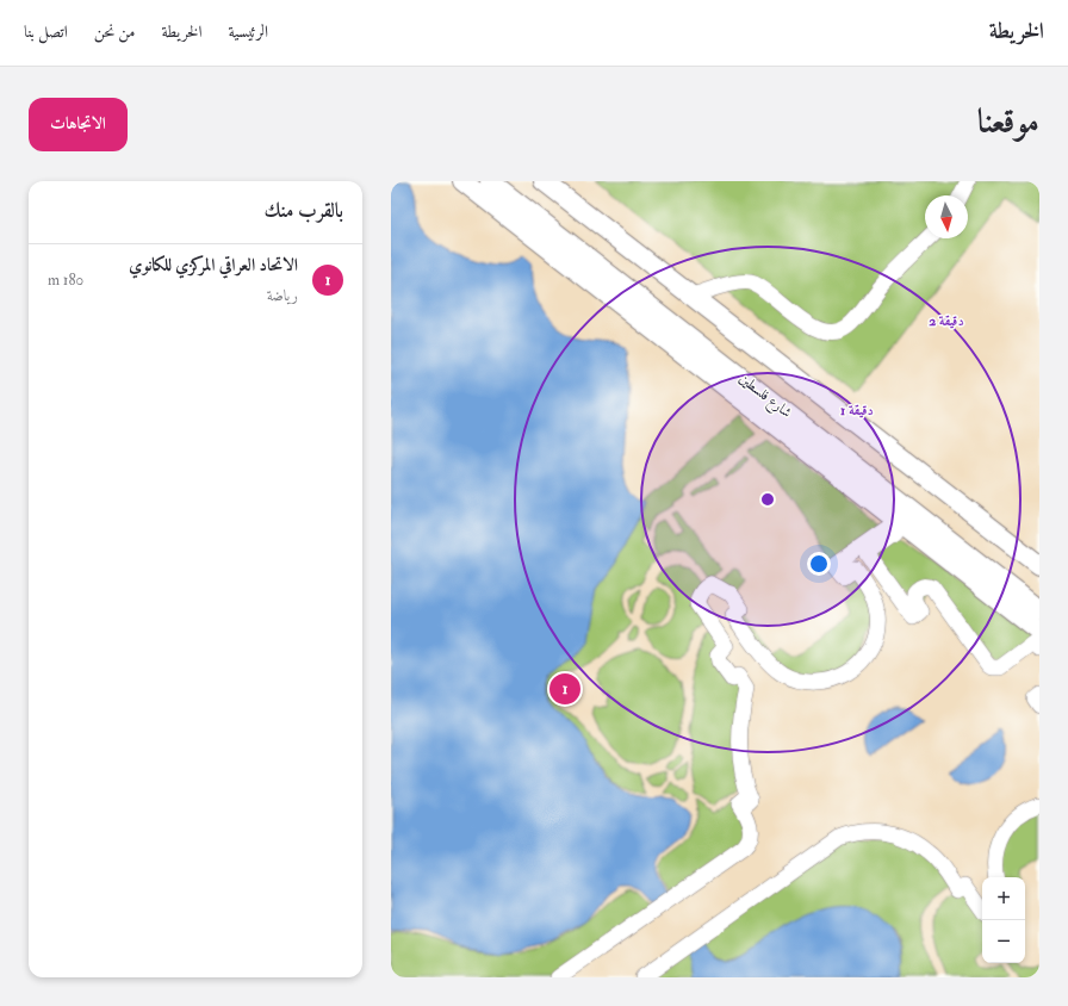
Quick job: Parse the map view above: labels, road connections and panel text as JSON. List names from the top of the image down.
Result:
{
  "streets": {
    "main road": ["شارع فلسطين"]
  },
  "north": "bottom",
  "page": {
    "header": "الخريطة",
    "nav": [
      "الرئيسية",
      "الخريطة",
      "من نحن",
      "اتصل بنا"
    ],
    "title": "موقعنا",
    "buttons": "الاتجاهات",
    "heading": "بالقرب منك",
    "list": [
      {
        "mark": "1",
        "name": "الاتحاد العراقي المركزي للكانوي",
        "note": "رياضة",
        "value": "180 m"
      }
    ],
    "pins": "1",
    "map_buttons": ["+", "−"]
  },
  "rings": ["2 دقيقة", "1 دقيقة"]
}
